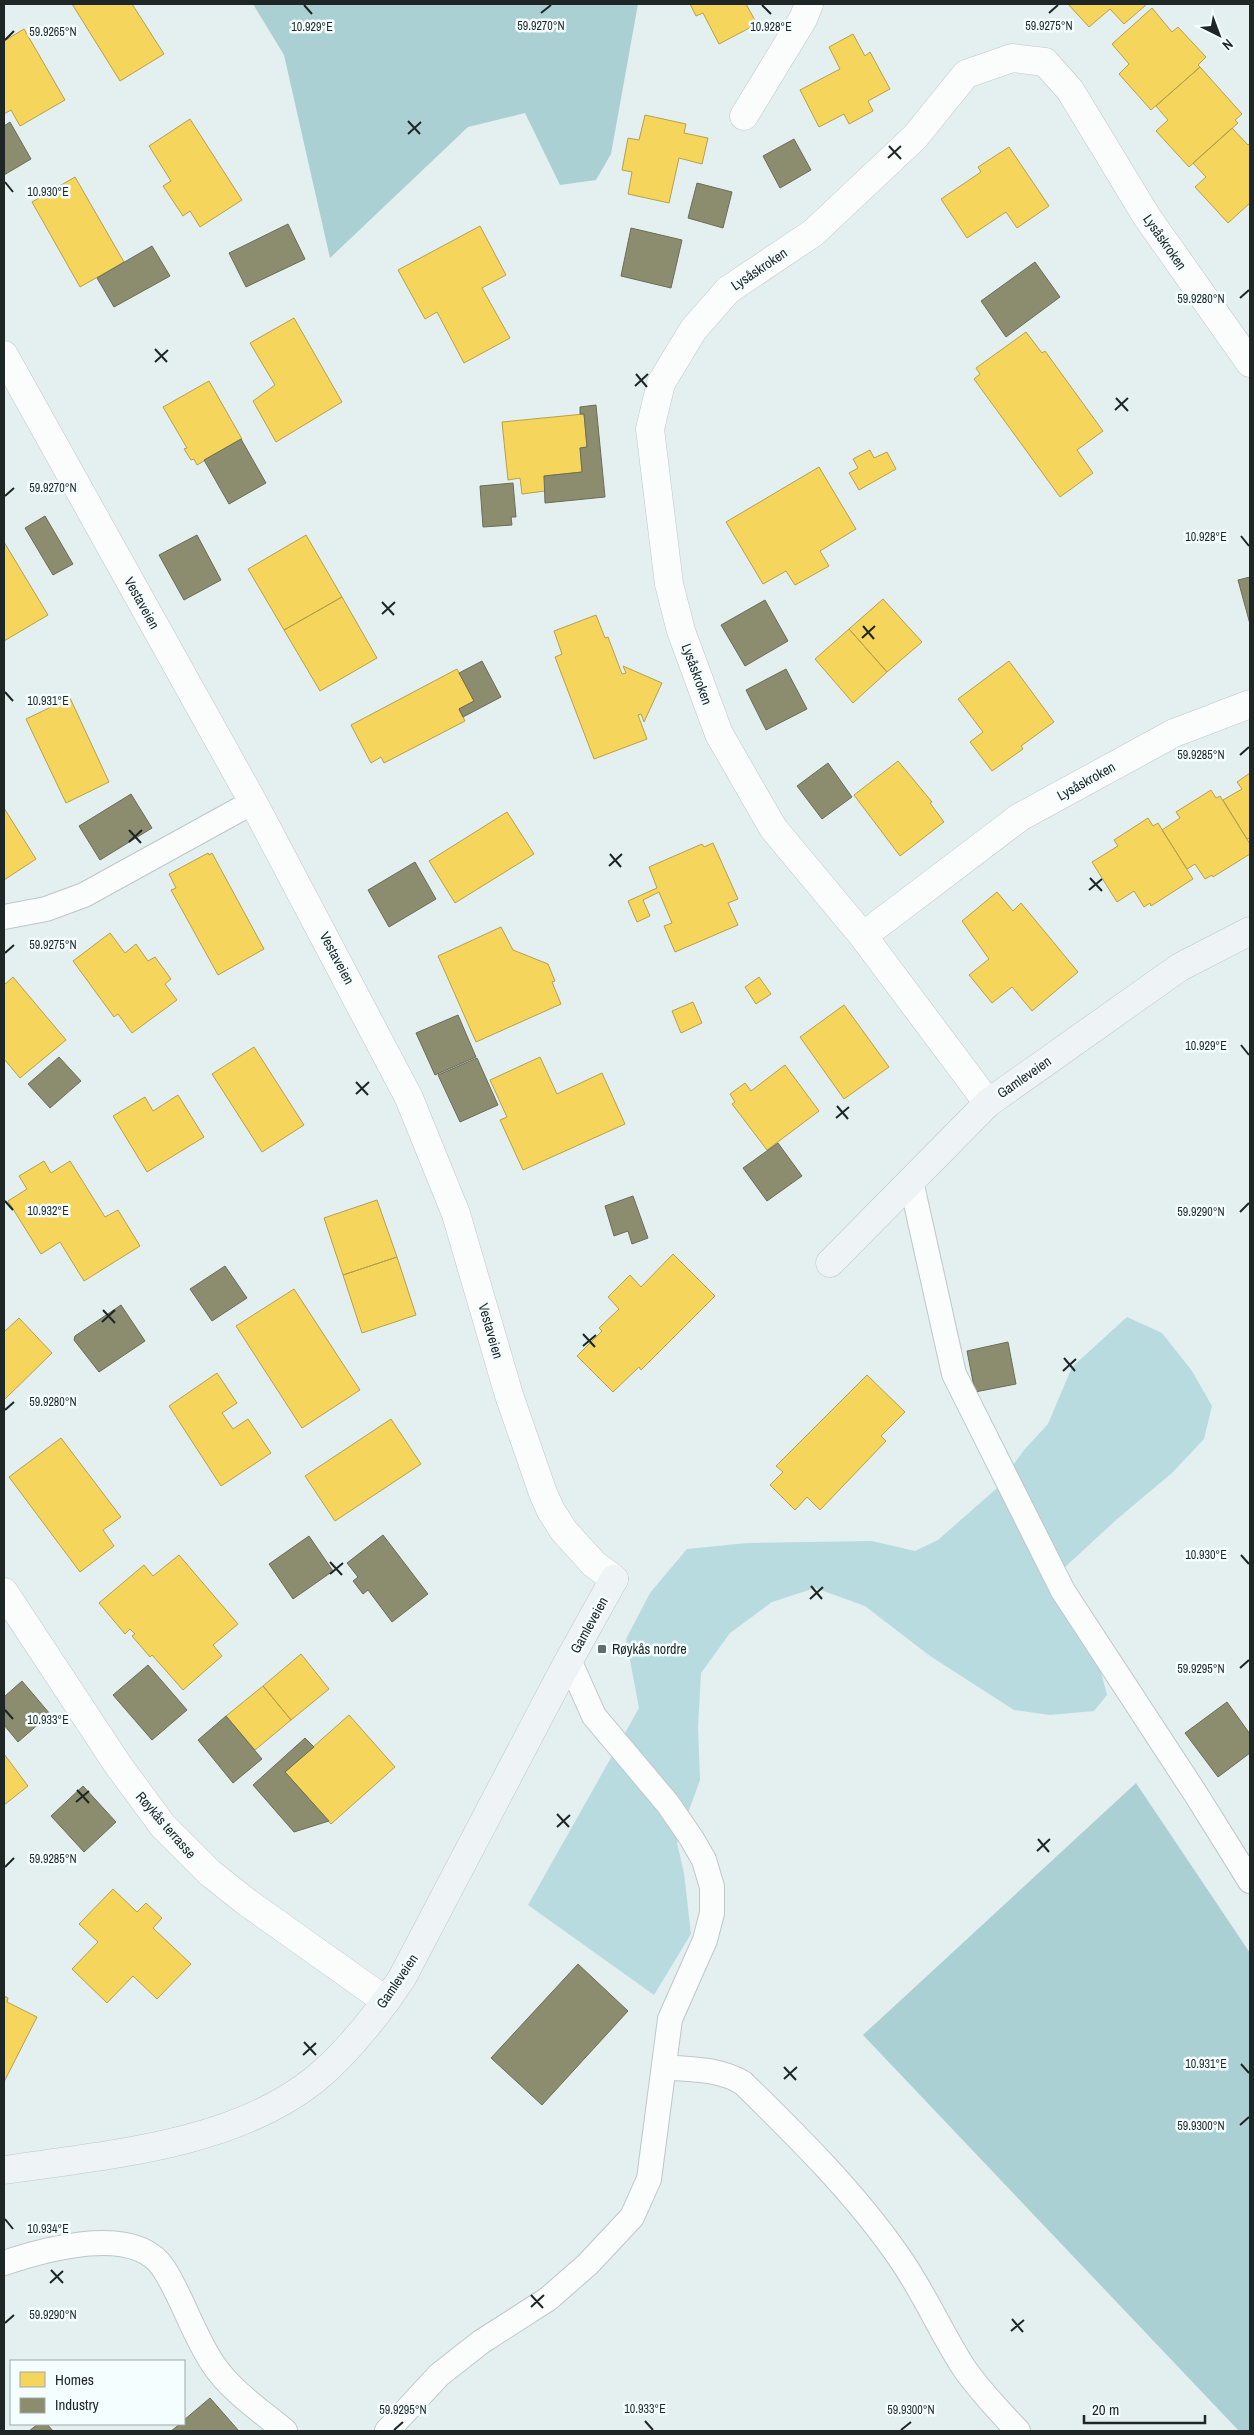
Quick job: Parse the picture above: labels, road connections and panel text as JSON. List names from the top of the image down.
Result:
{
  "streets": {
    "street": [
      "Lysåskroken",
      "Vestaveien",
      "Gamleveien",
      "Røykås terrasse"
    ]
  },
  "crossings": [
    ["Lysåskroken", "Gamleveien"],
    ["Vestaveien", "Gamleveien"],
    ["Gamleveien", "Røykås terrasse"]
  ],
  "places": {
    "transit": ["Røykås nordre"]
  },
  "legend": ["Homes", "Industry"],
  "scale_bar": "20 m",
  "north": "bottom right",
  "coordinates": [
    "59.9270°N",
    "59.9275°N",
    "10.929°E",
    "10.928°E",
    "59.9265°N",
    "10.930°E",
    "59.9280°N",
    "10.931°E",
    "59.9285°N",
    "10.932°E",
    "59.9290°N",
    "59.9295°N",
    "10.933°E",
    "59.9300°N",
    "10.934°E"
  ]
}
